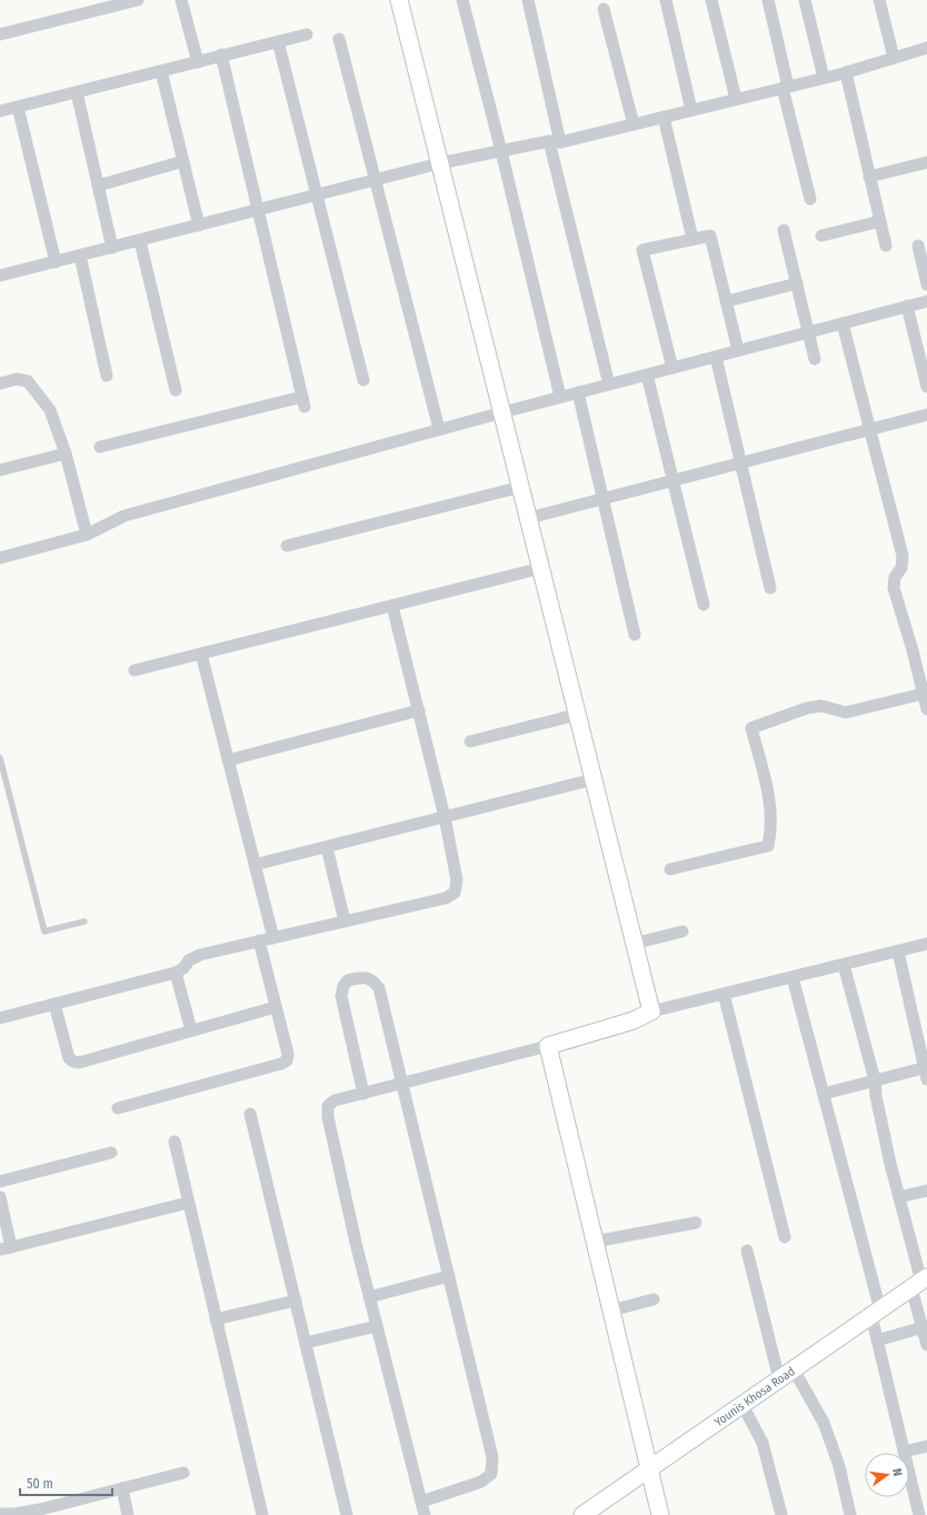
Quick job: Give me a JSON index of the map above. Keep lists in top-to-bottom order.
{
  "streets": {
    "street": ["Younis Khosa Road"]
  },
  "scale_bar": "50 m",
  "north": "right"
}
